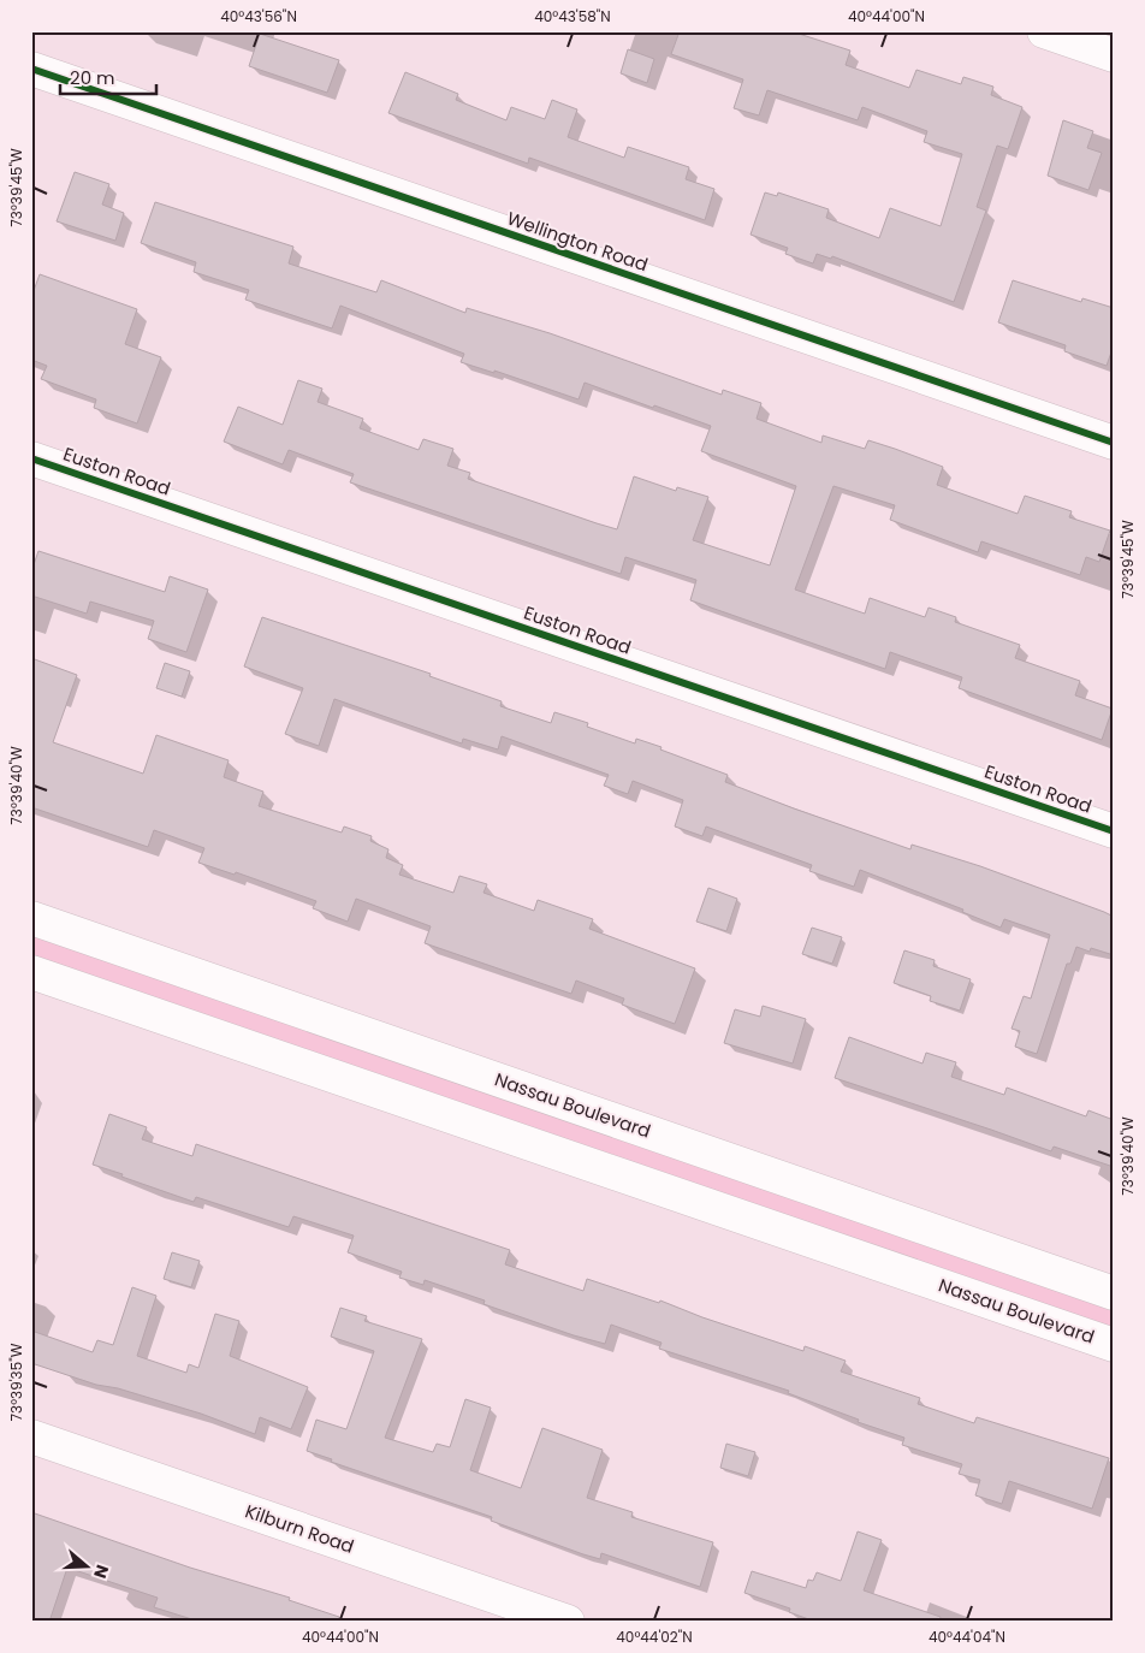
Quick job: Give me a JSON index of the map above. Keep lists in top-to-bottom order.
{
  "streets": {
    "street": [
      "Wellington Road",
      "Euston Road",
      "Nassau Boulevard",
      "Kilburn Road"
    ]
  },
  "scale_bar": "20 m",
  "north": "right",
  "coordinates": [
    "40°43'56\"N",
    "40°43'58\"N",
    "40°44'00\"N",
    "73°39'45\"W",
    "73°39'40\"W",
    "73°39'35\"W",
    "40°44'02\"N",
    "40°44'04\"N"
  ]
}
